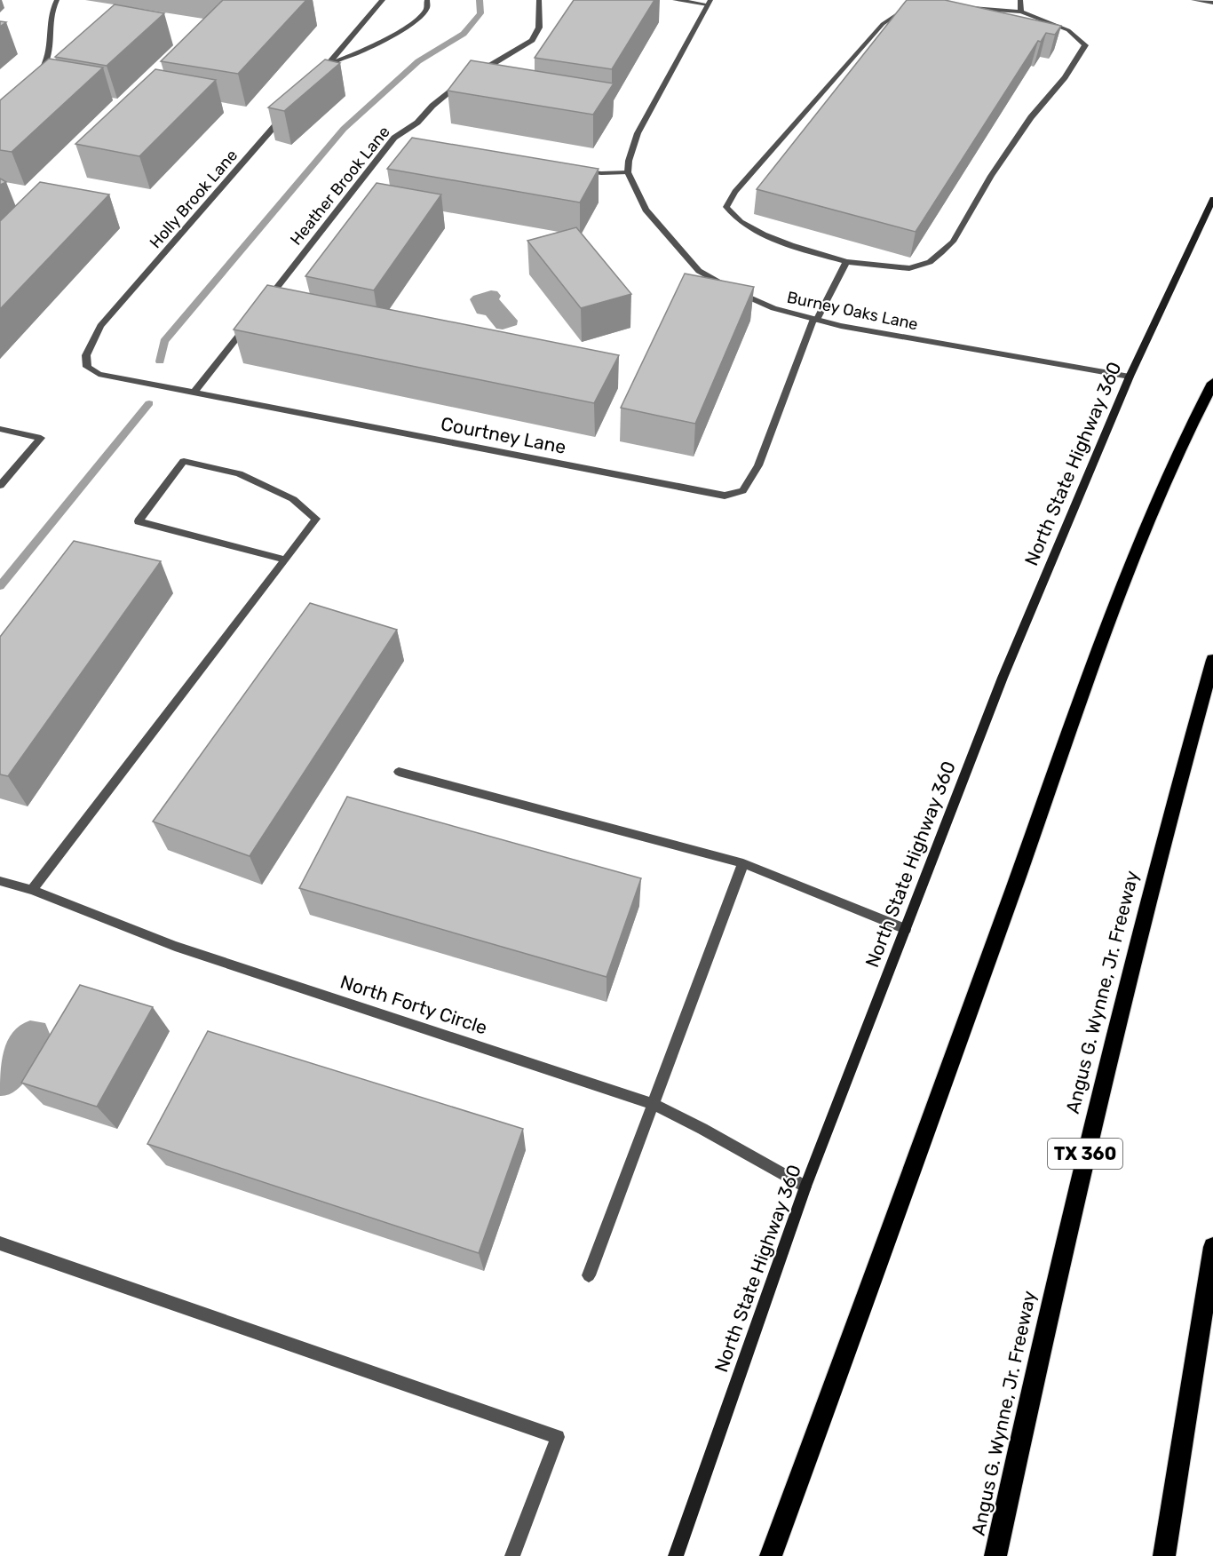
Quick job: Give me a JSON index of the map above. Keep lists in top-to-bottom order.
{
  "streets": {
    "highway": ["Angus G. Wynne, Jr. Freeway", "TX 360"],
    "main road": ["North State Highway 360"],
    "street": [
      "Heather Brook Lane",
      "Holly Brook Lane",
      "Burney Oaks Lane",
      "Courtney Lane",
      "North Forty Circle"
    ]
  },
  "crossings": [
    ["Holly Brook Lane", "Courtney Lane"],
    ["Burney Oaks Lane", "Courtney Lane"],
    ["Burney Oaks Lane", "North State Highway 360"],
    ["North State Highway 360", "North Forty Circle"]
  ]
}
